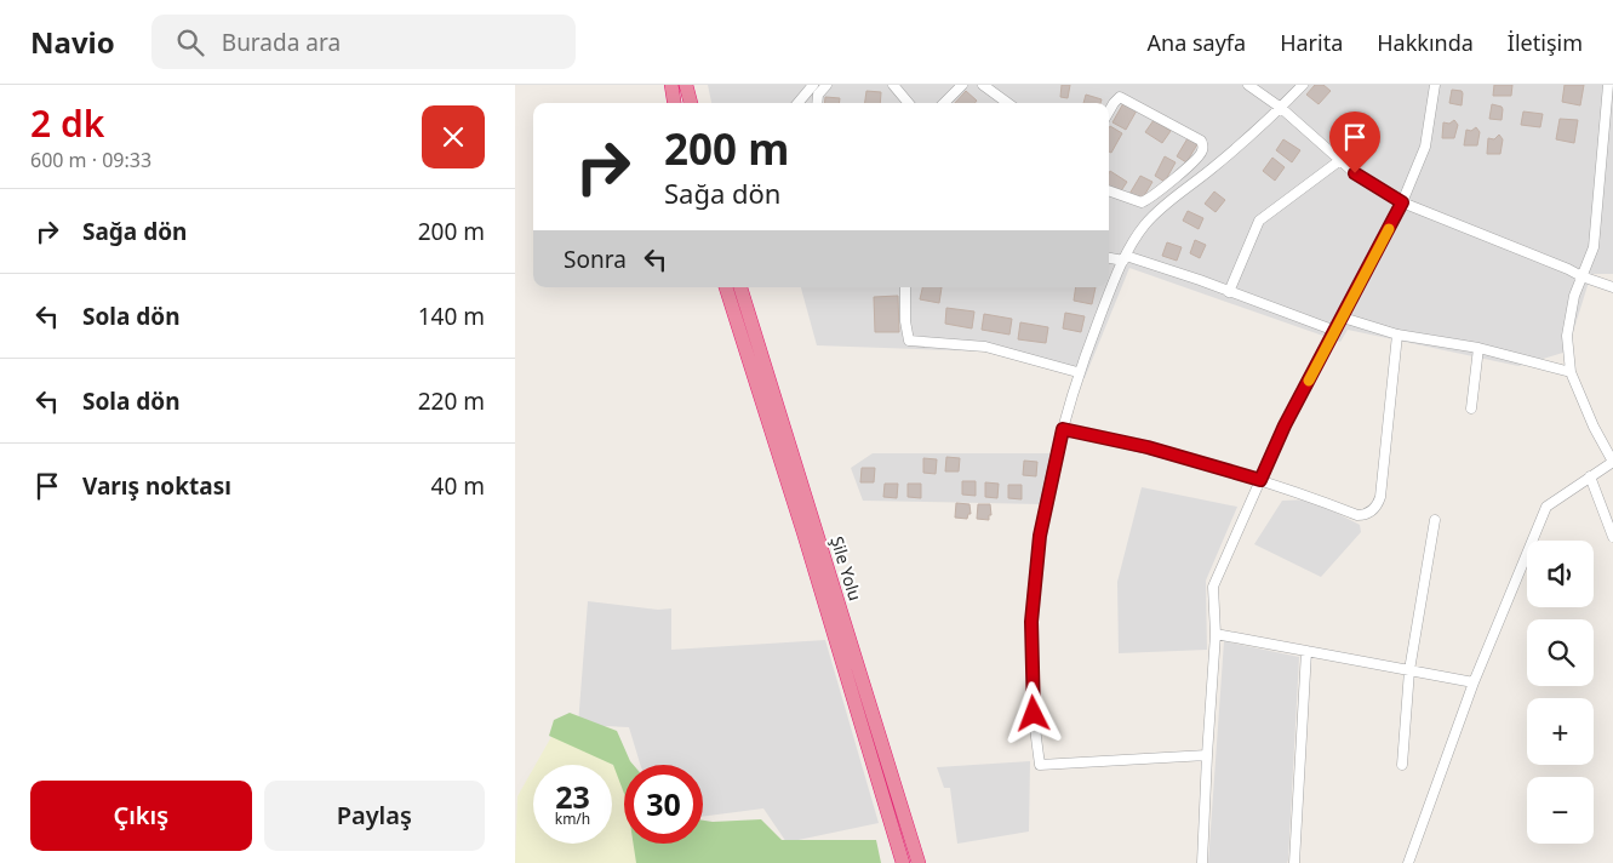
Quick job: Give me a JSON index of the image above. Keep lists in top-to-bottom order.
{
  "streets": {
    "highway": ["Şile Yolu"]
  },
  "page": {
    "header": "Navio",
    "search": "Burada ara",
    "nav": [
      "Ana sayfa",
      "Harita",
      "Hakkında",
      "İletişim"
    ],
    "heading": ["2 dk", "600 m · 09:33"],
    "turn": ["200 m", "Sağa dön"],
    "list": [
      {
        "name": "Sağa dön",
        "value": "200 m"
      },
      {
        "name": "Sola dön",
        "value": "140 m"
      },
      {
        "name": "Sola dön",
        "value": "220 m"
      },
      {
        "name": "Varış noktası",
        "value": "40 m"
      }
    ],
    "then": "Sonra",
    "map_buttons": ["+", "−"],
    "speed": "23 km/h",
    "limit": "30",
    "buttons": ["Çıkış", "Paylaş"]
  }
}
